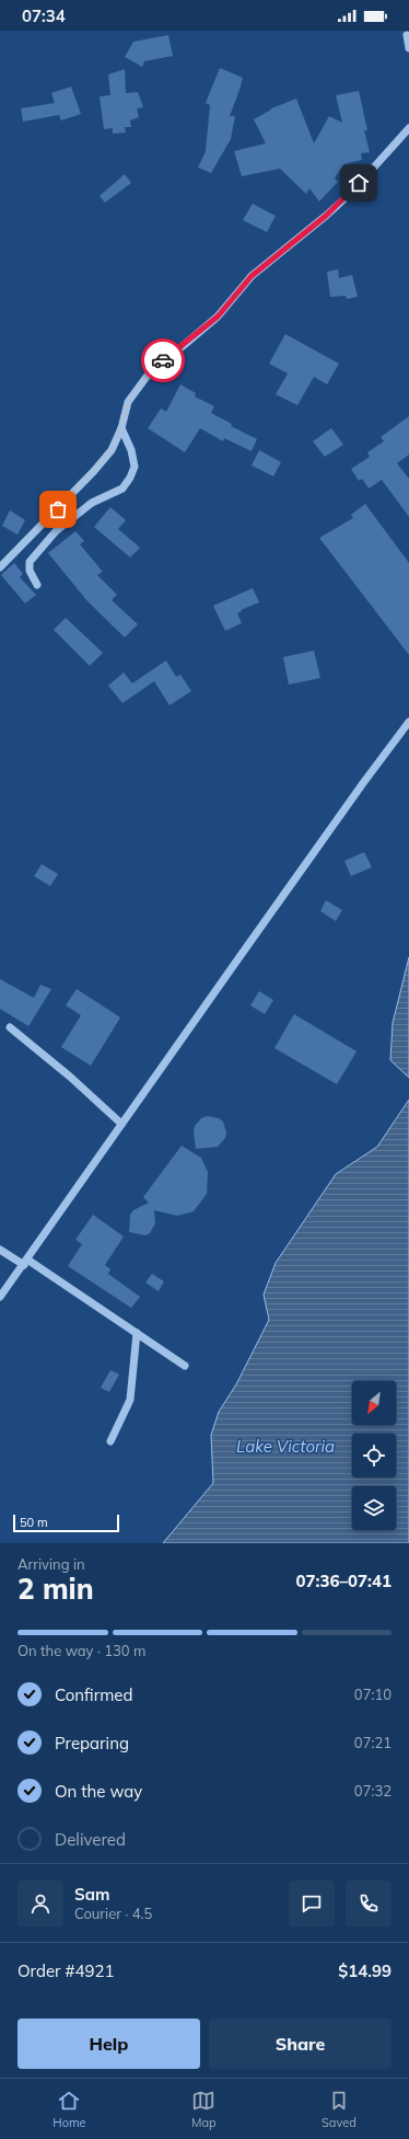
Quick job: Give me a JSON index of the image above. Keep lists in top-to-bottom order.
{
  "water": ["Lake Victoria"],
  "scale_bar": "50 m",
  "north": "bottom left",
  "page": {
    "status": "07:34",
    "scale": "50 m",
    "heading": ["2 min", "Arriving in", "07:36–07:41"],
    "panel": [
      "Sam",
      "Courier · 4.5",
      "Order #4921",
      "$14.99"
    ],
    "bar": "On the way · 130 m",
    "list": [
      ["Confirmed", "07:10"],
      ["Preparing", "07:21"],
      ["On the way", "07:32"],
      "Delivered"
    ],
    "buttons": ["Help", "Share"],
    "tabs": ["Home", "Map", "Saved"]
  }
}
